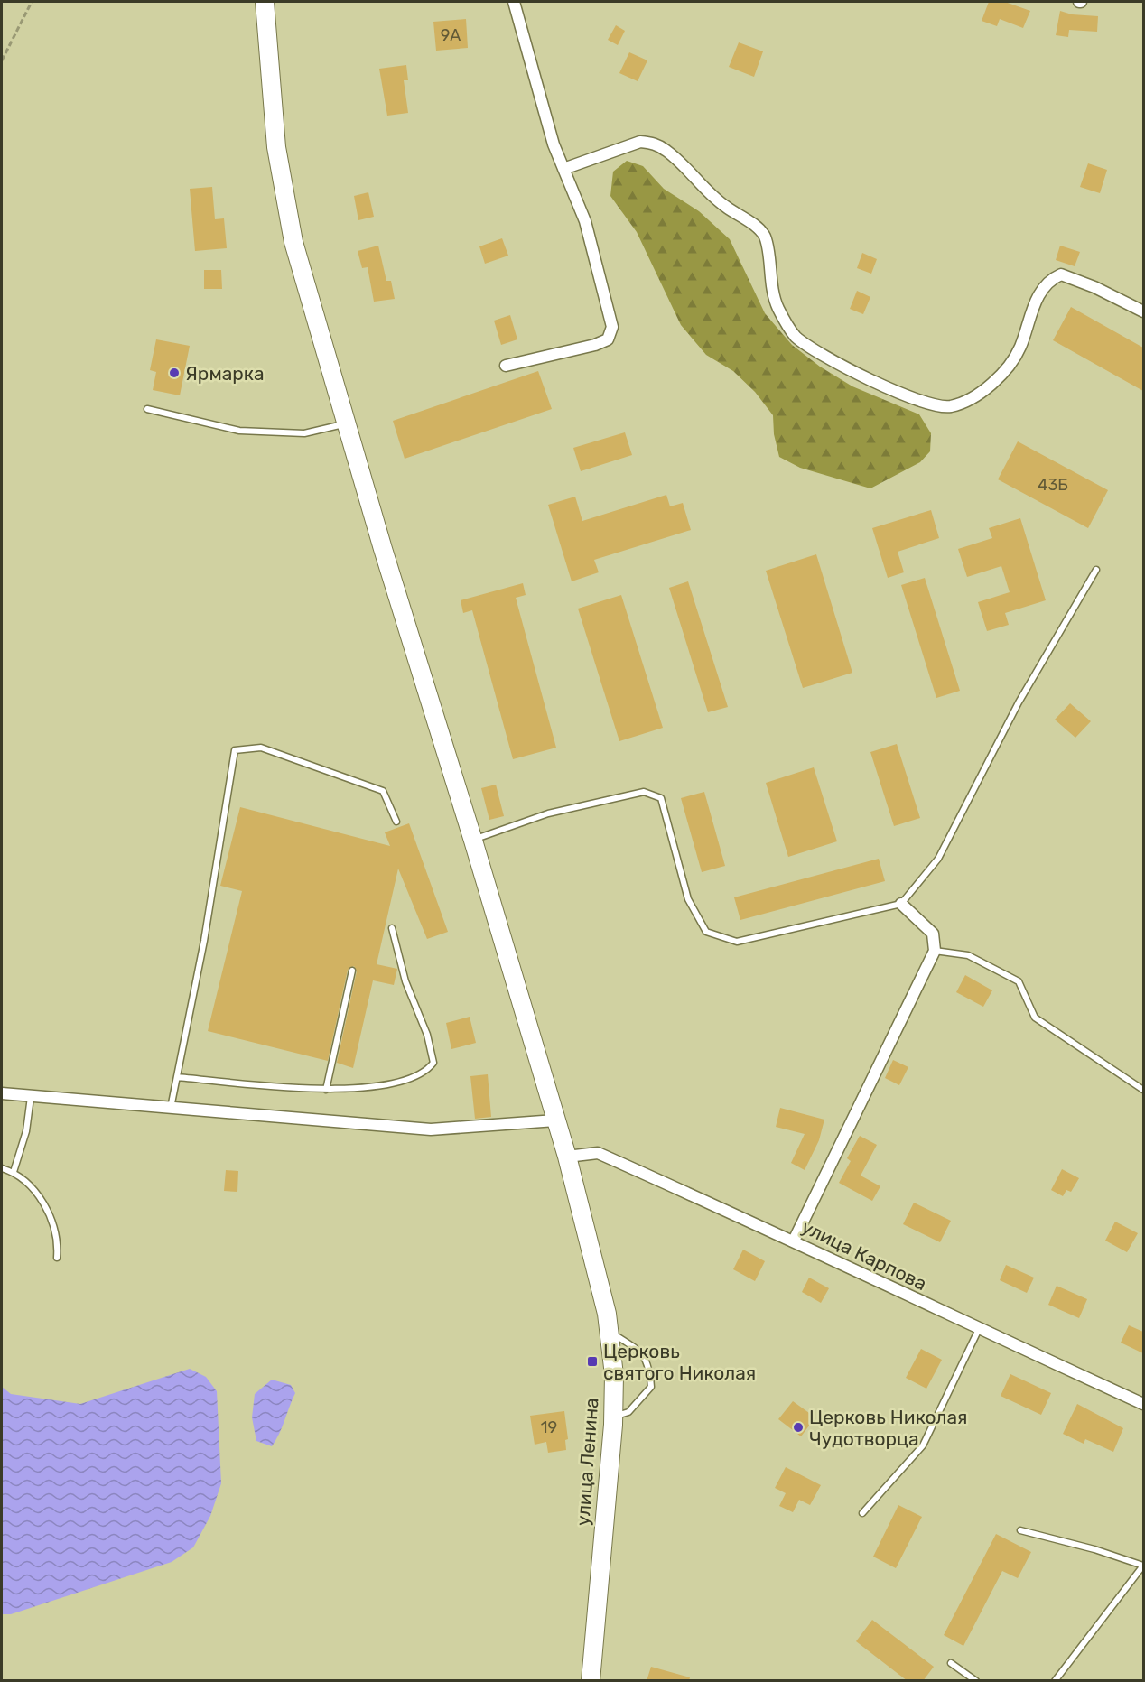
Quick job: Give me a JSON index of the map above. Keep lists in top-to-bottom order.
{
  "streets": {
    "main road": ["улица Ленина"],
    "street": ["улица Карпова"]
  },
  "crossings": [
    ["улица Карпова", "улица Ленина"]
  ],
  "places": {
    "other": ["Ярмарка", "Церковь Николая Чудотворца"],
    "transit": ["Церковь святого Николая"]
  },
  "house_numbers": ["9А", "43Б", "19"]
}
